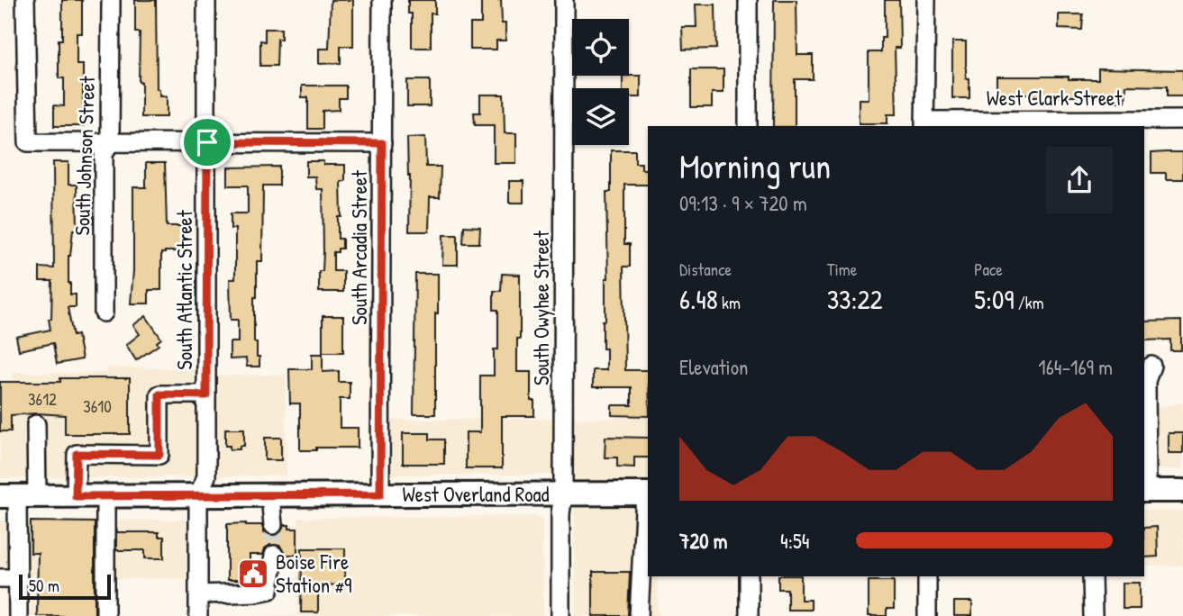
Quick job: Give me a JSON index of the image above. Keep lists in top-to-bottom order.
{
  "streets": {
    "main road": ["West Overland Road"],
    "street": [
      "West Clark Street",
      "South Johnson Street",
      "South Arcadia Street",
      "South Atlantic Street",
      "South Owyhee Street"
    ]
  },
  "crossings": [
    ["South Arcadia Street", "West Overland Road"],
    ["South Atlantic Street", "West Overland Road"],
    ["South Owyhee Street", "West Overland Road"]
  ],
  "places": {
    "public building": ["Boise Fire Station #9"]
  },
  "house_numbers": ["3612", "3610"],
  "scale_bar": "50 m",
  "page": {
    "heading": ["Morning run", "09:13 · 9 × 720 m"],
    "stats": [
      ["Distance", "6.48 km"],
      ["Time", "33:22"],
      ["Pace", "5:09 /km"]
    ],
    "chart": ["Elevation", "164–169 m"],
    "list": [
      {
        "name": "720 m",
        "note": "4:54"
      }
    ],
    "scale": "50 m"
  }
}
